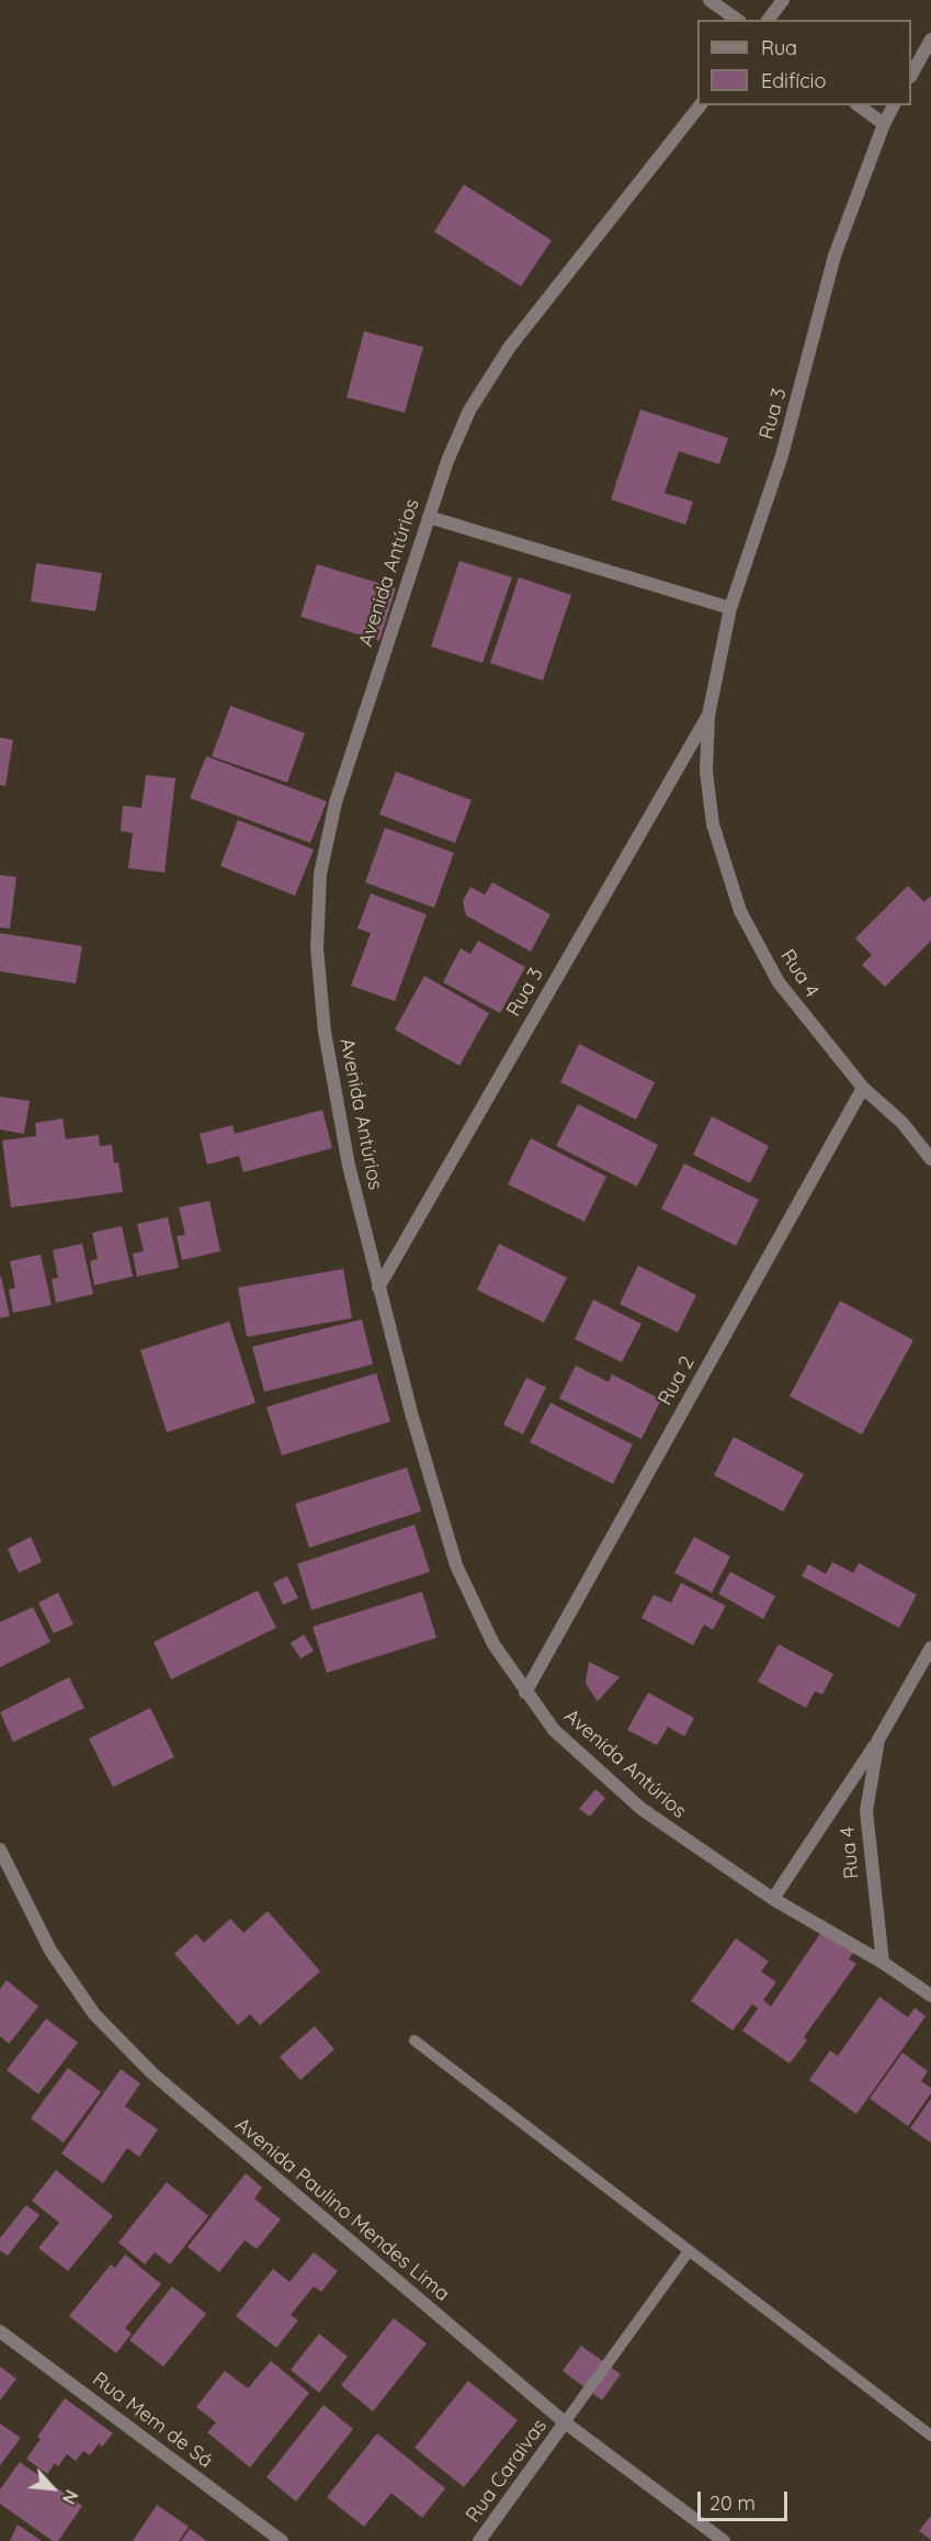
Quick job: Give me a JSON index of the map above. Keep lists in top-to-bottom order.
{
  "streets": {
    "street": [
      "Rua 3",
      "Avenida Antúrios",
      "Rua 4",
      "Rua 2",
      "Avenida Paulino Mendes Lima",
      "Rua Mem de Sá",
      "Rua Caraivas"
    ]
  },
  "crossings": [
    ["Rua 3", "Avenida Antúrios"],
    ["Rua 3", "Rua 4"],
    ["Avenida Antúrios", "Rua 4"],
    ["Avenida Antúrios", "Rua 2"],
    ["Rua 4", "Rua 2"],
    ["Avenida Paulino Mendes Lima", "Rua Caraivas"]
  ],
  "legend": ["Rua", "Edifício"],
  "scale_bar": "20 m",
  "north": "bottom right"
}
